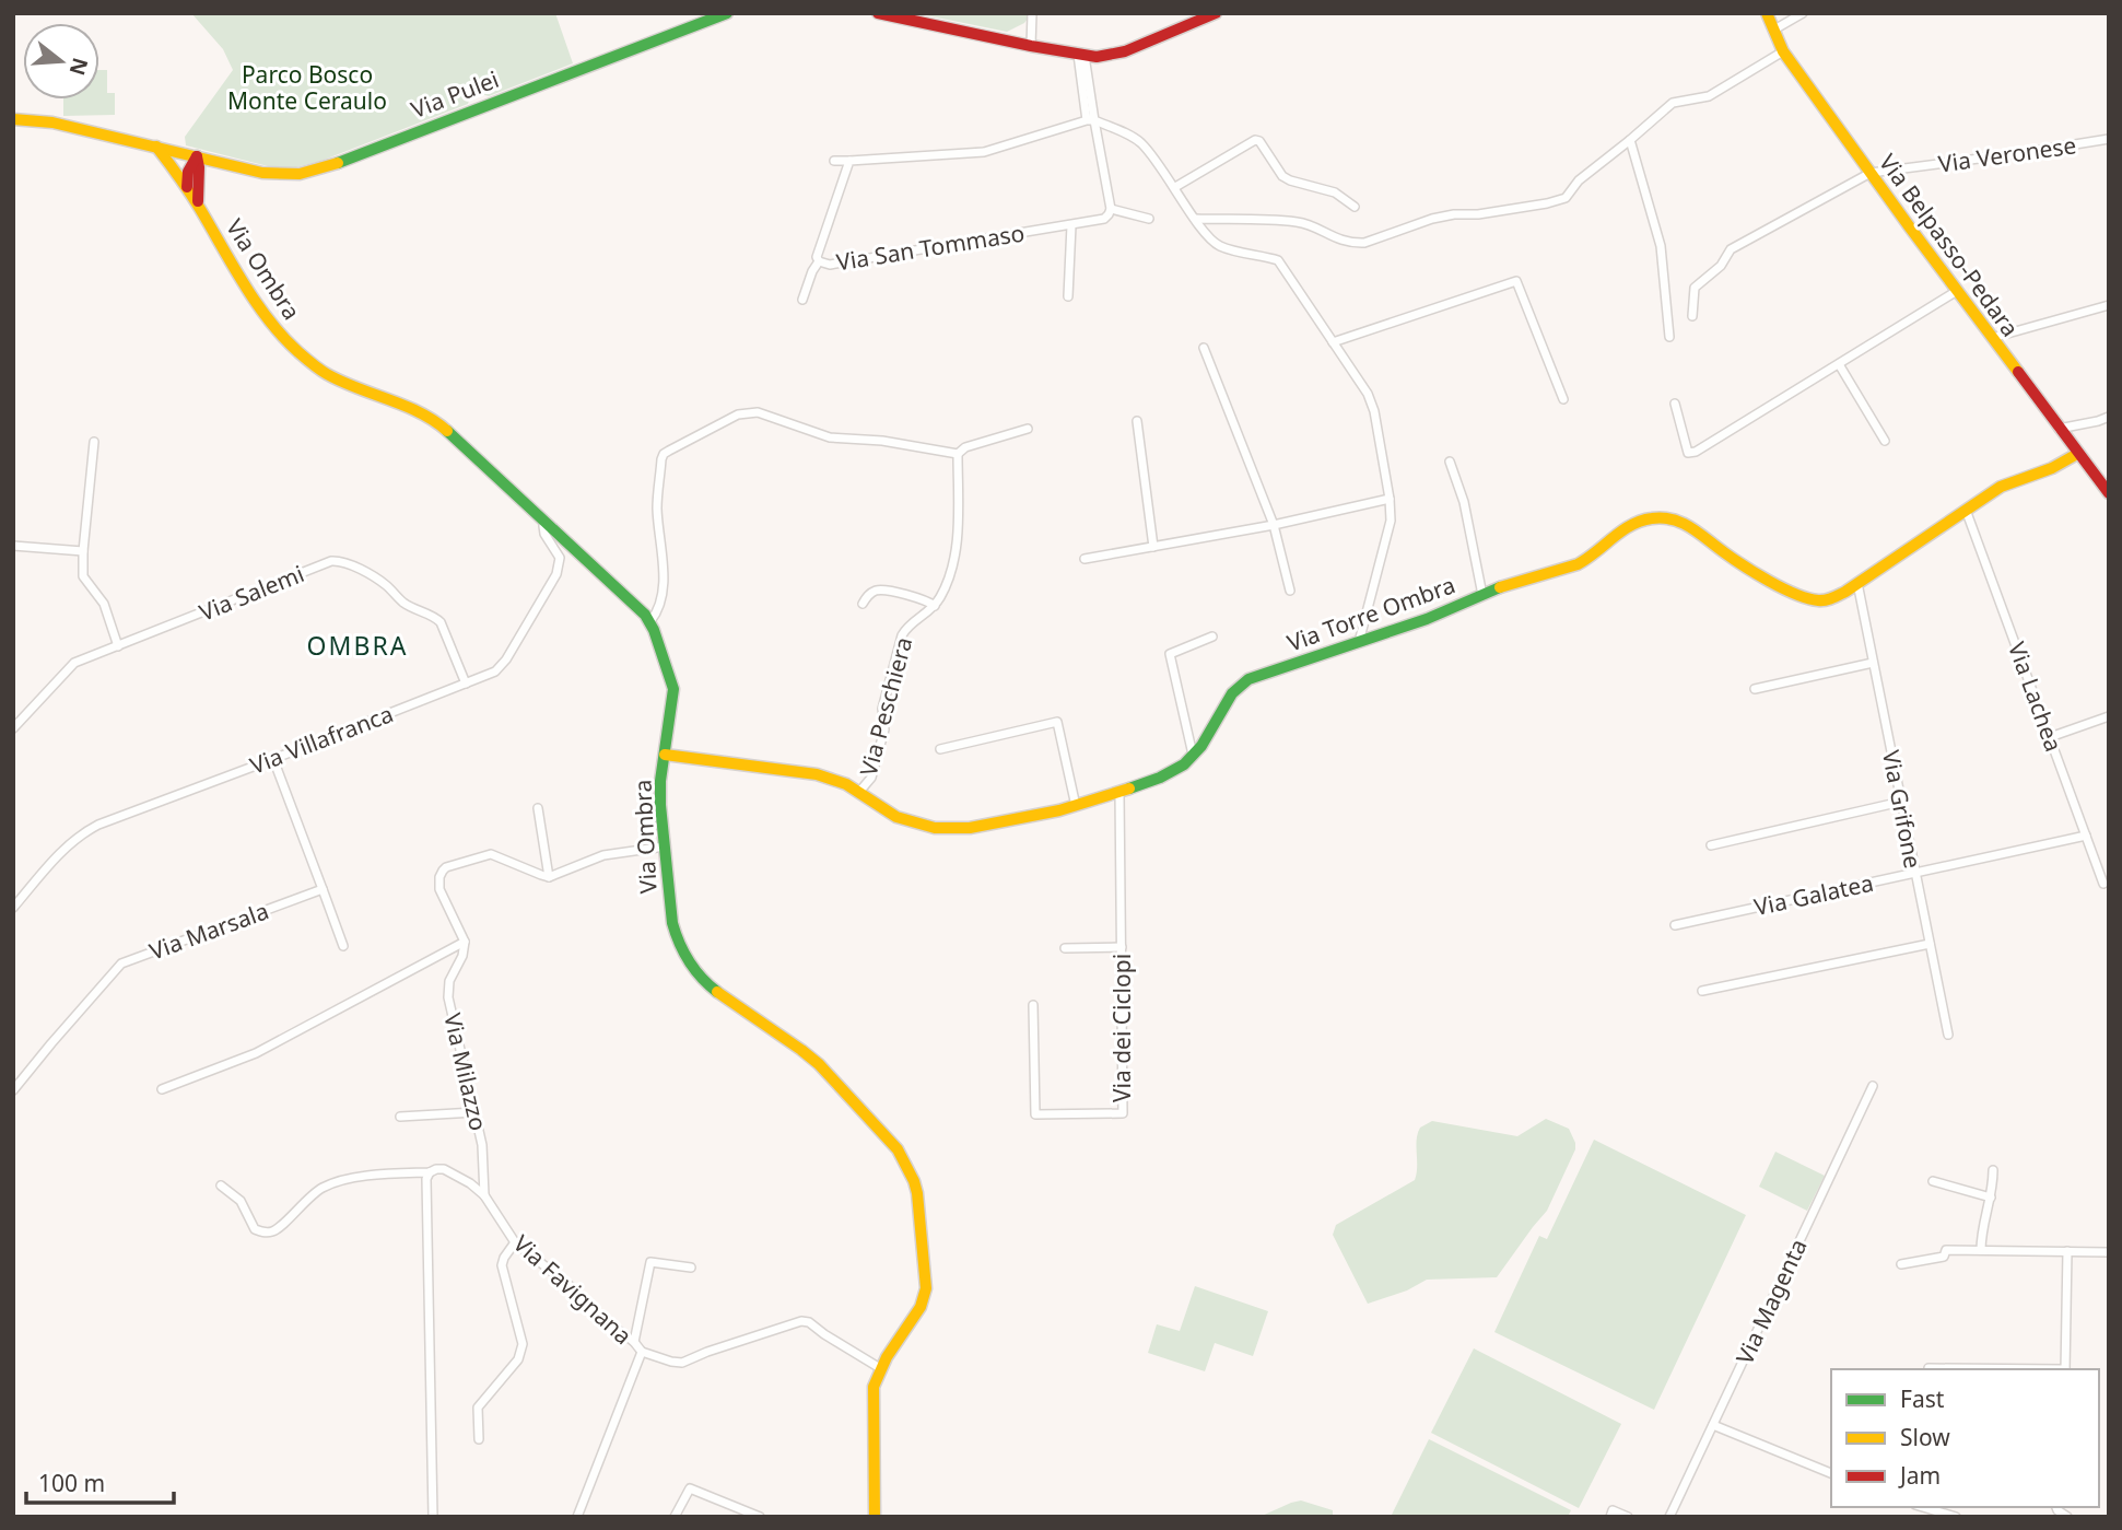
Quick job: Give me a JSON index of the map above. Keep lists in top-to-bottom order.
{
  "streets": {
    "main road": [
      "Via Pulei",
      "Via Belpasso-Pedara",
      "Via Ombra",
      "Via Torre Ombra"
    ],
    "street": [
      "Via Veronese",
      "Via San Tommaso",
      "Via Salemi",
      "Via Lachea",
      "Via Peschiera",
      "Via Villafranca",
      "Via Grifone",
      "Via Galatea",
      "Via Marsala",
      "Via dei Ciclopi",
      "Via Milazzo",
      "Via Favignana",
      "Via Magenta"
    ]
  },
  "crossings": [
    ["Via Pulei", "Via Ombra"],
    ["Via Veronese", "Via Belpasso-Pedara"],
    ["Via Belpasso-Pedara", "Via Torre Ombra"],
    ["Via Ombra", "Via Torre Ombra"],
    ["Via Ombra", "Via Villafranca"],
    ["Via Ombra", "Via Favignana"],
    ["Via Salemi", "Via Villafranca"],
    ["Via Torre Ombra", "Via Lachea"],
    ["Via Torre Ombra", "Via Peschiera"],
    ["Via Torre Ombra", "Via Grifone"],
    ["Via Torre Ombra", "Via dei Ciclopi"],
    ["Via Lachea", "Via Galatea"],
    ["Via Grifone", "Via Galatea"],
    ["Via Milazzo", "Via Favignana"]
  ],
  "districts": ["OMBRA"],
  "parks": ["Parco Bosco Monte Ceraulo"],
  "legend": ["Fast", "Slow", "Jam"],
  "scale_bar": "100 m",
  "north": "right"
}
